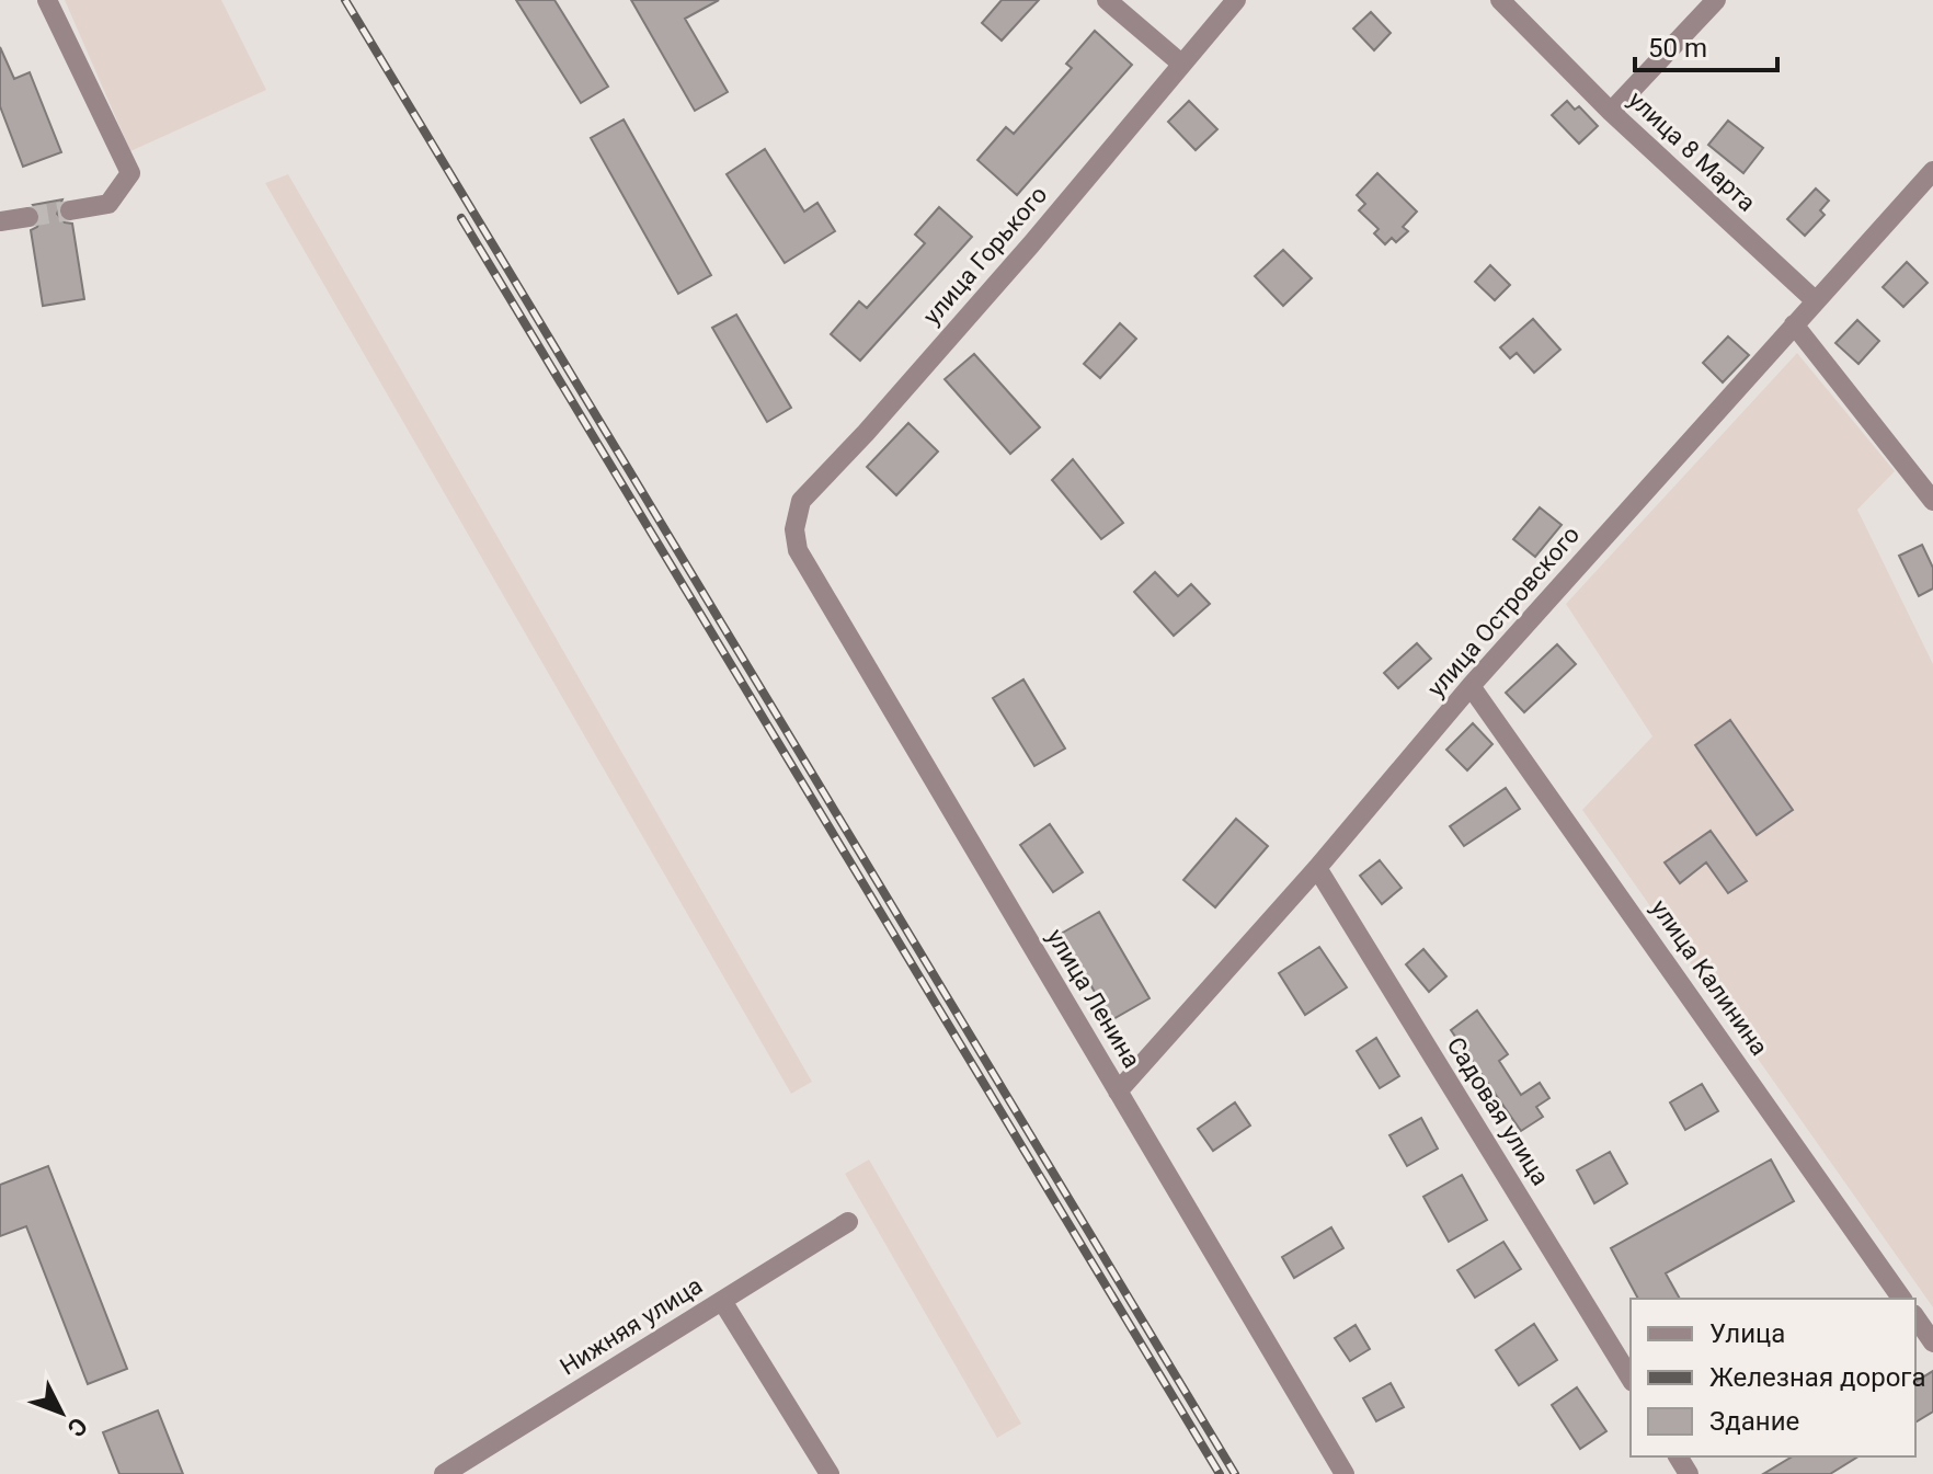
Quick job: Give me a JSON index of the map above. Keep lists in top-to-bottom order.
{
  "streets": {
    "street": [
      "улица 8 Марта",
      "улица Горького",
      "улица Островского",
      "улица Калинина",
      "улица Ленина",
      "Садовая улица",
      "Нижняя улица"
    ]
  },
  "crossings": [
    ["улица 8 Марта", "улица Островского"],
    ["улица Горького", "улица Ленина"],
    ["улица Островского", "улица Калинина"],
    ["улица Островского", "улица Ленина"],
    ["улица Островского", "Садовая улица"]
  ],
  "legend": ["Улица", "Железная дорога", "Здание"],
  "scale_bar": "50 m",
  "north": "bottom right"
}
